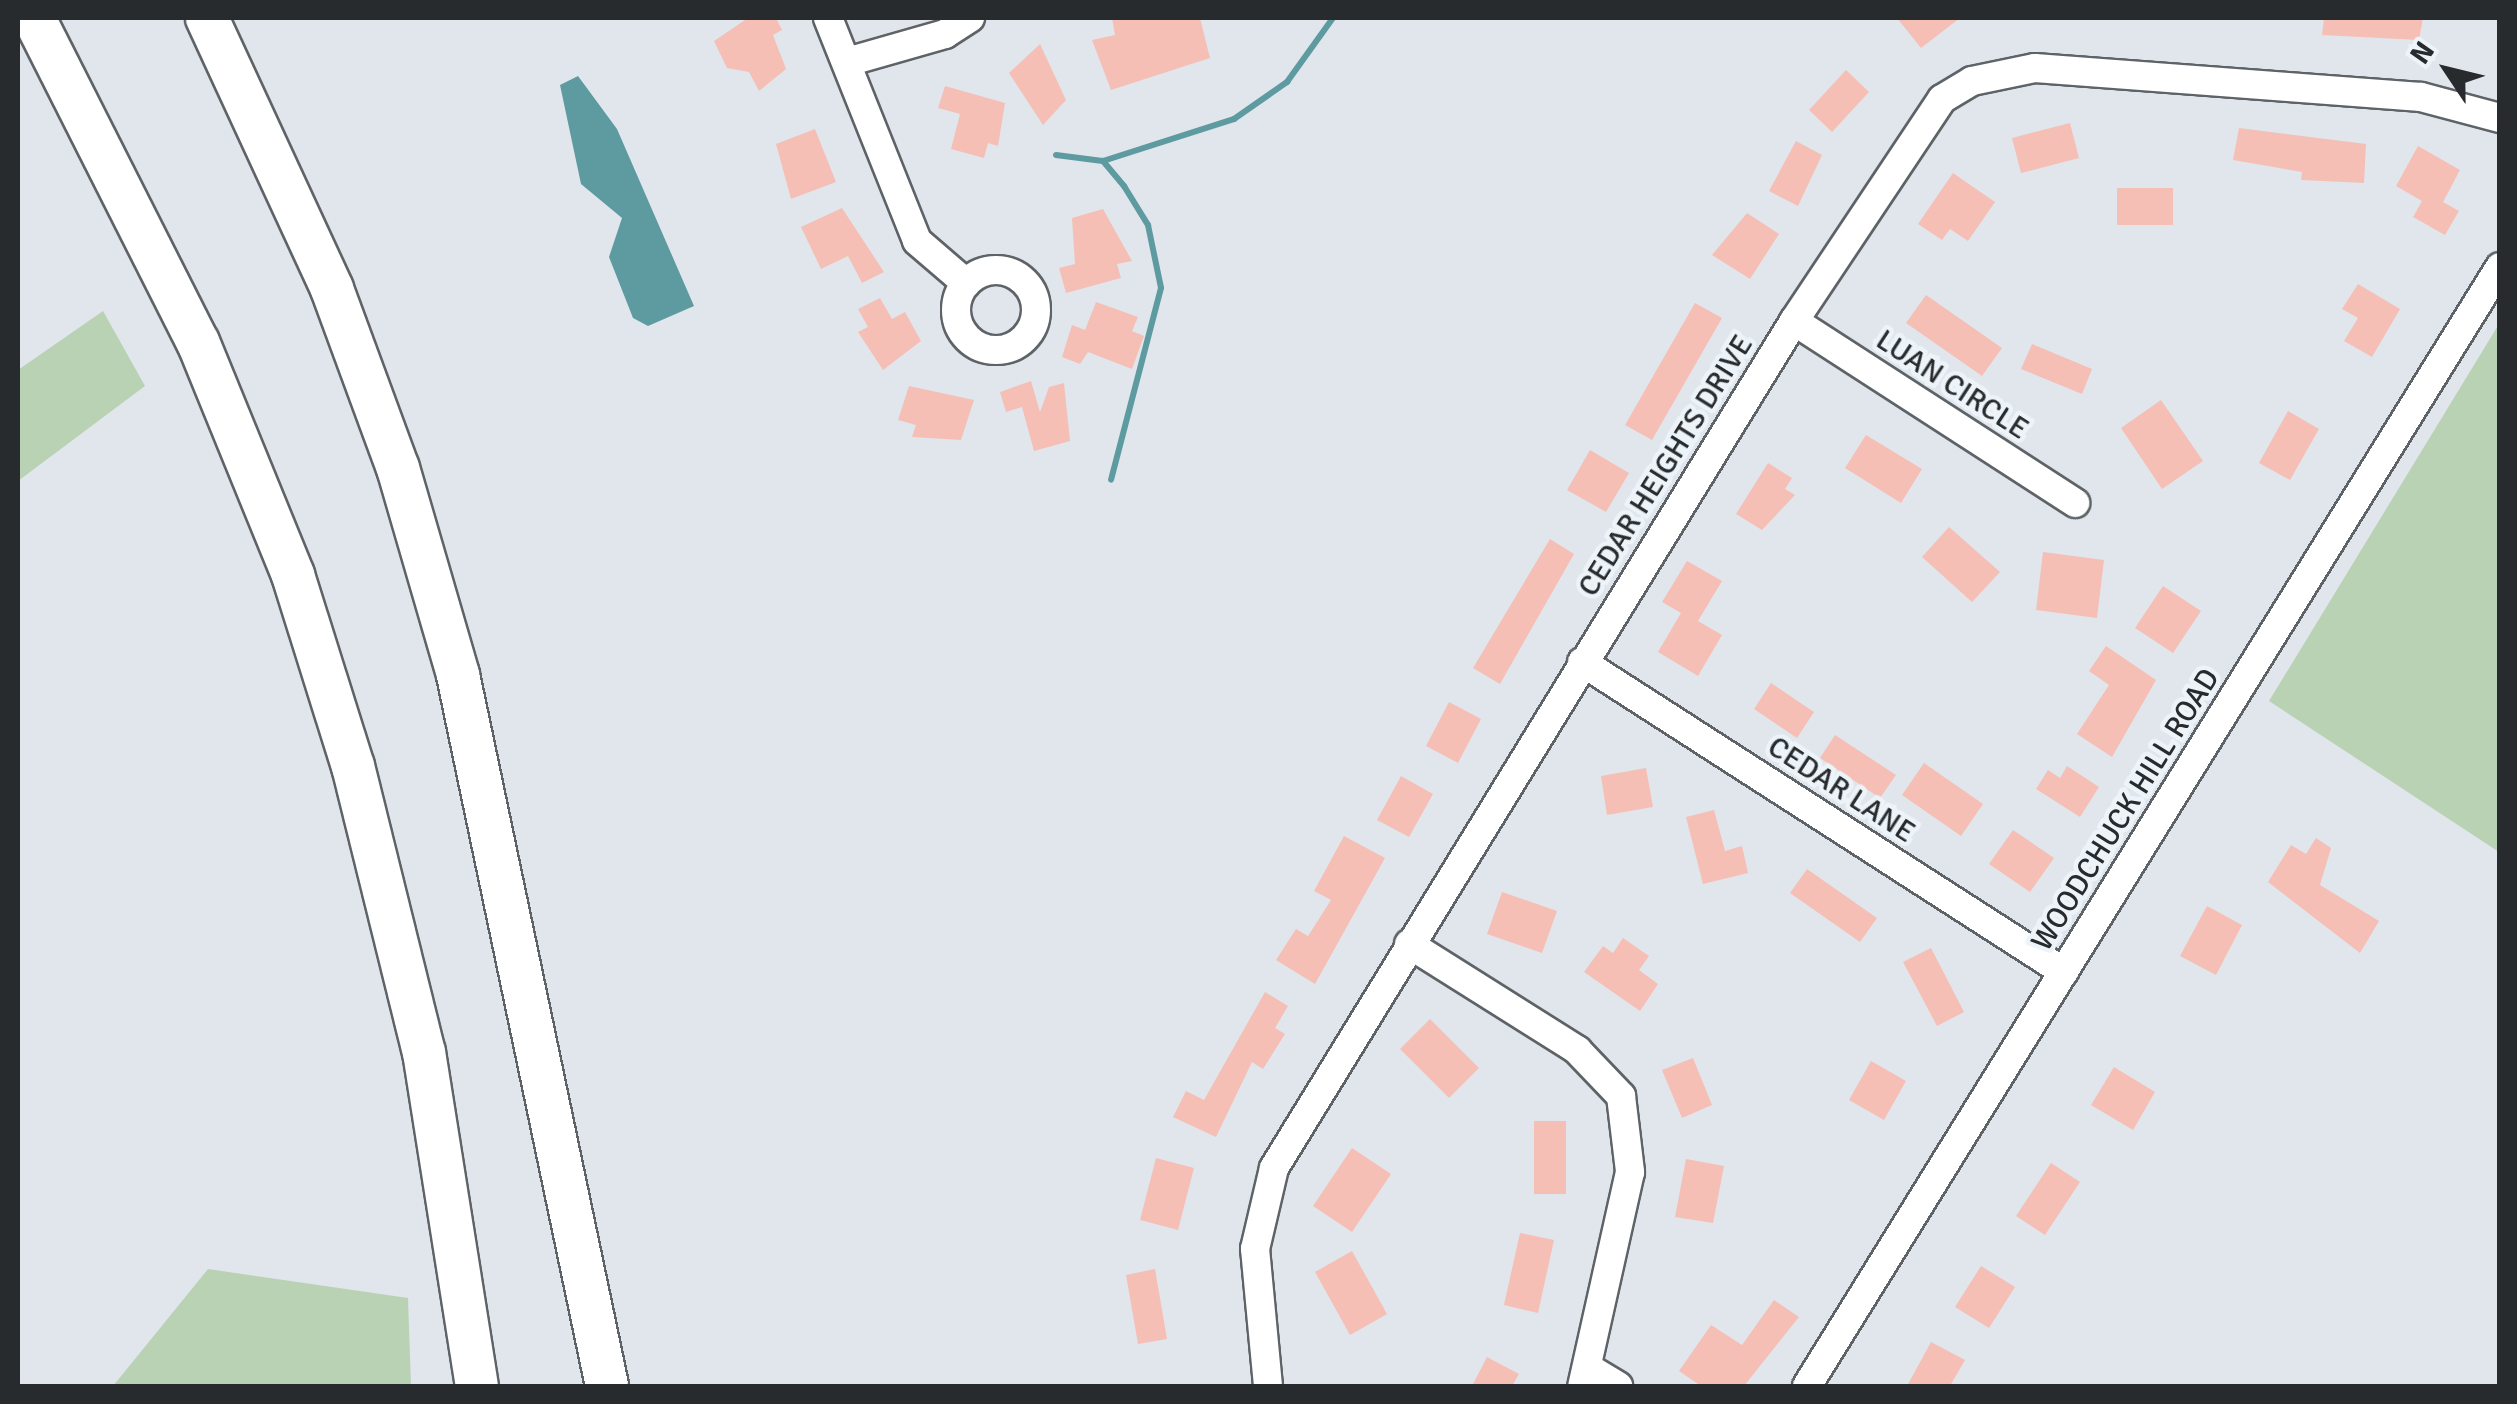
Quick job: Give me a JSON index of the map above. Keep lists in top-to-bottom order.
{
  "streets": {
    "street": [
      "LUAN CIRCLE",
      "CEDAR HEIGHTS DRIVE",
      "CEDAR LANE",
      "WOODCHUCK HILL ROAD"
    ]
  },
  "crossings": [
    ["LUAN CIRCLE", "CEDAR HEIGHTS DRIVE"],
    ["CEDAR HEIGHTS DRIVE", "CEDAR LANE"],
    ["CEDAR LANE", "WOODCHUCK HILL ROAD"]
  ],
  "north": "top left"
}
